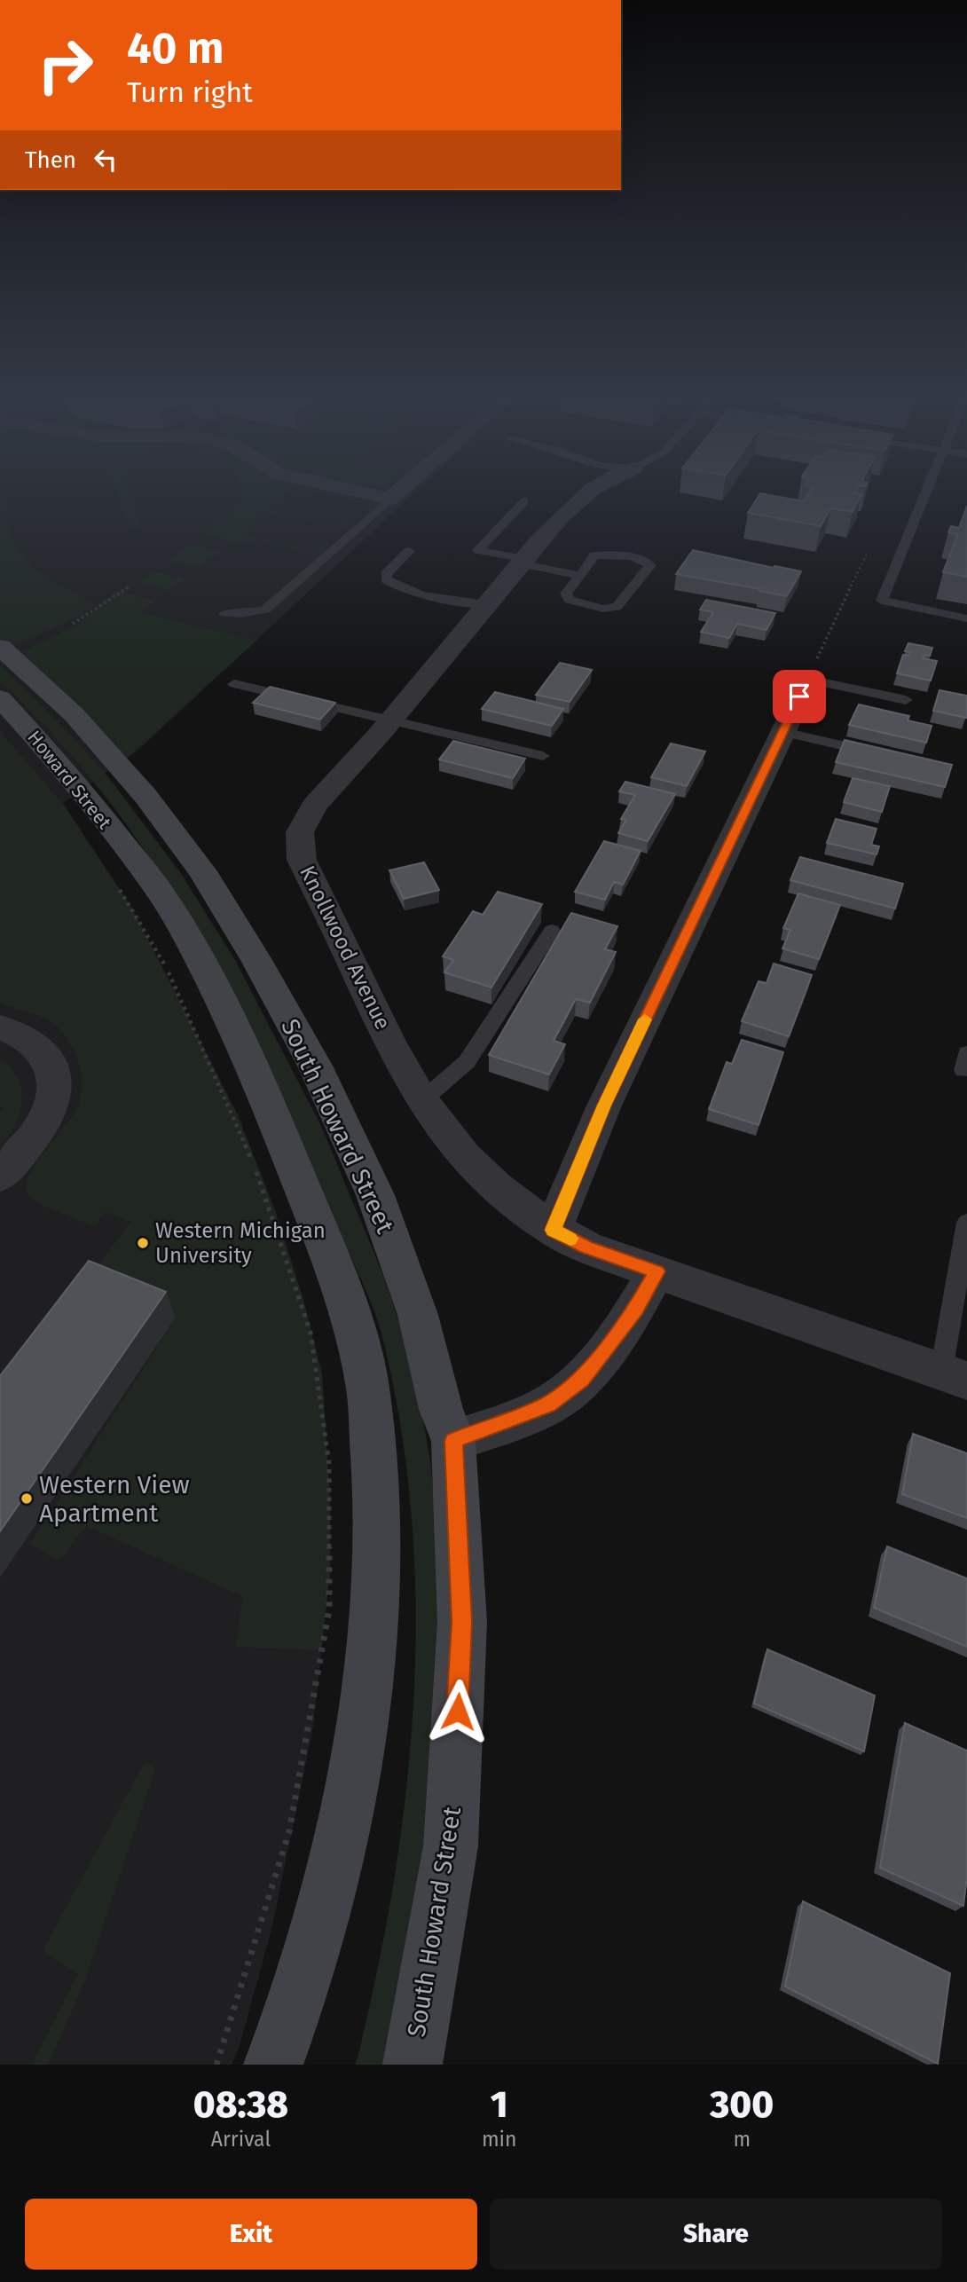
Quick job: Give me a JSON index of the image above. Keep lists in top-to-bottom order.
{
  "streets": {
    "street": ["Howard Street", "Knollwood Avenue", "South Howard Street"]
  },
  "places": ["Western Michigan University", "Western View Apartment"],
  "page": {
    "turn": ["40 m", "Turn right"],
    "then": "Then",
    "eta": [
      "08:38",
      "Arrival",
      "1",
      "min",
      "300",
      "m"
    ],
    "buttons": ["Exit", "Share"]
  }
}
